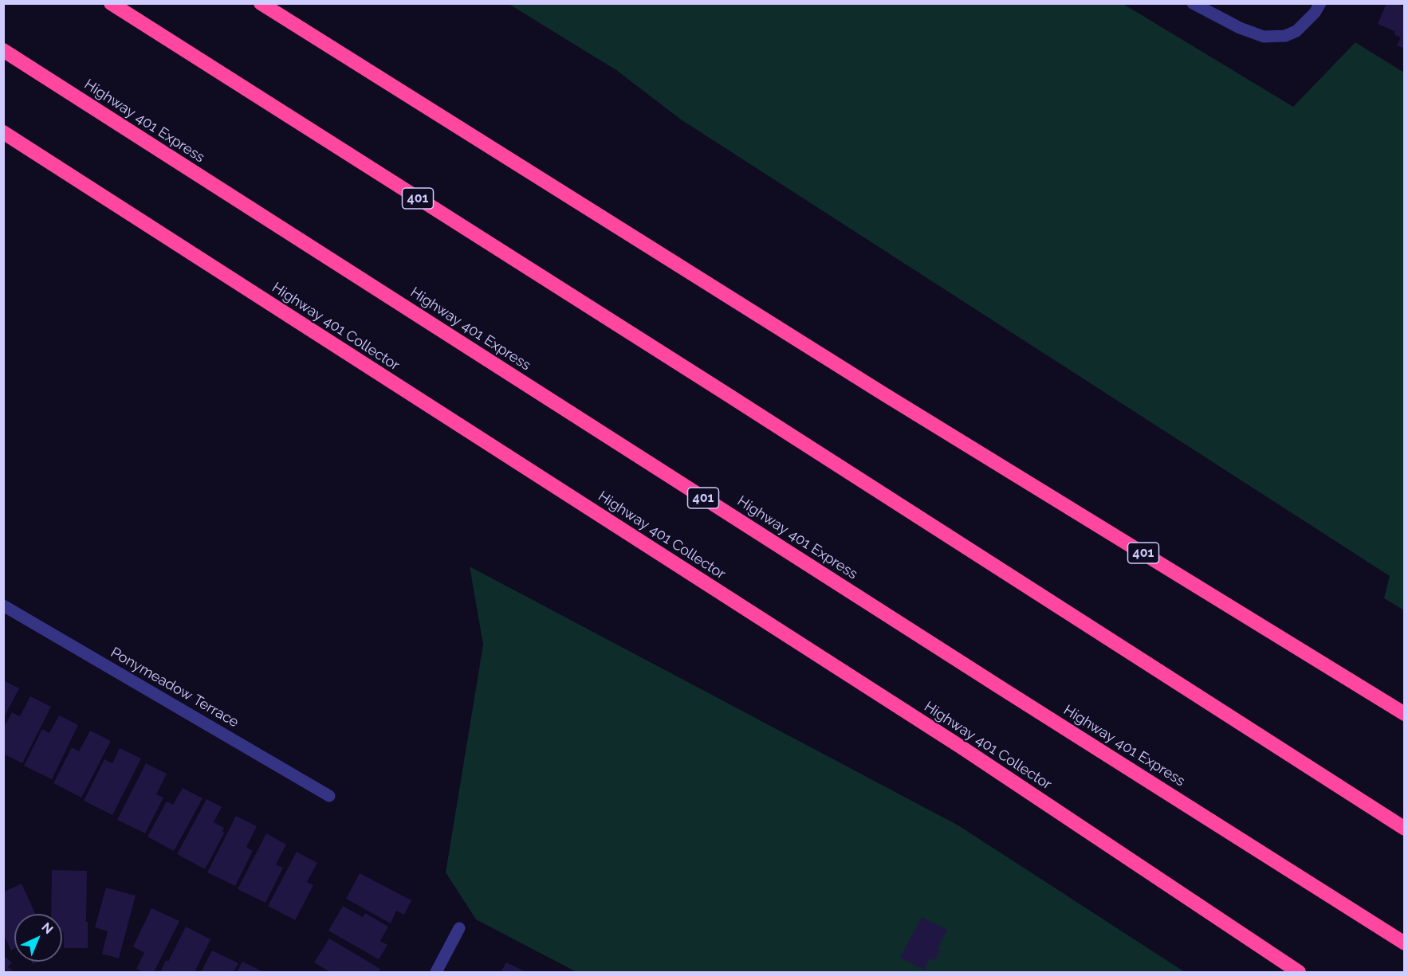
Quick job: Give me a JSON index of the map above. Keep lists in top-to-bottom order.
{
  "streets": {
    "highway": ["Highway 401 Express", "401", "Highway 401 Collector"],
    "street": ["Ponymeadow Terrace"]
  },
  "north": "top right"
}
